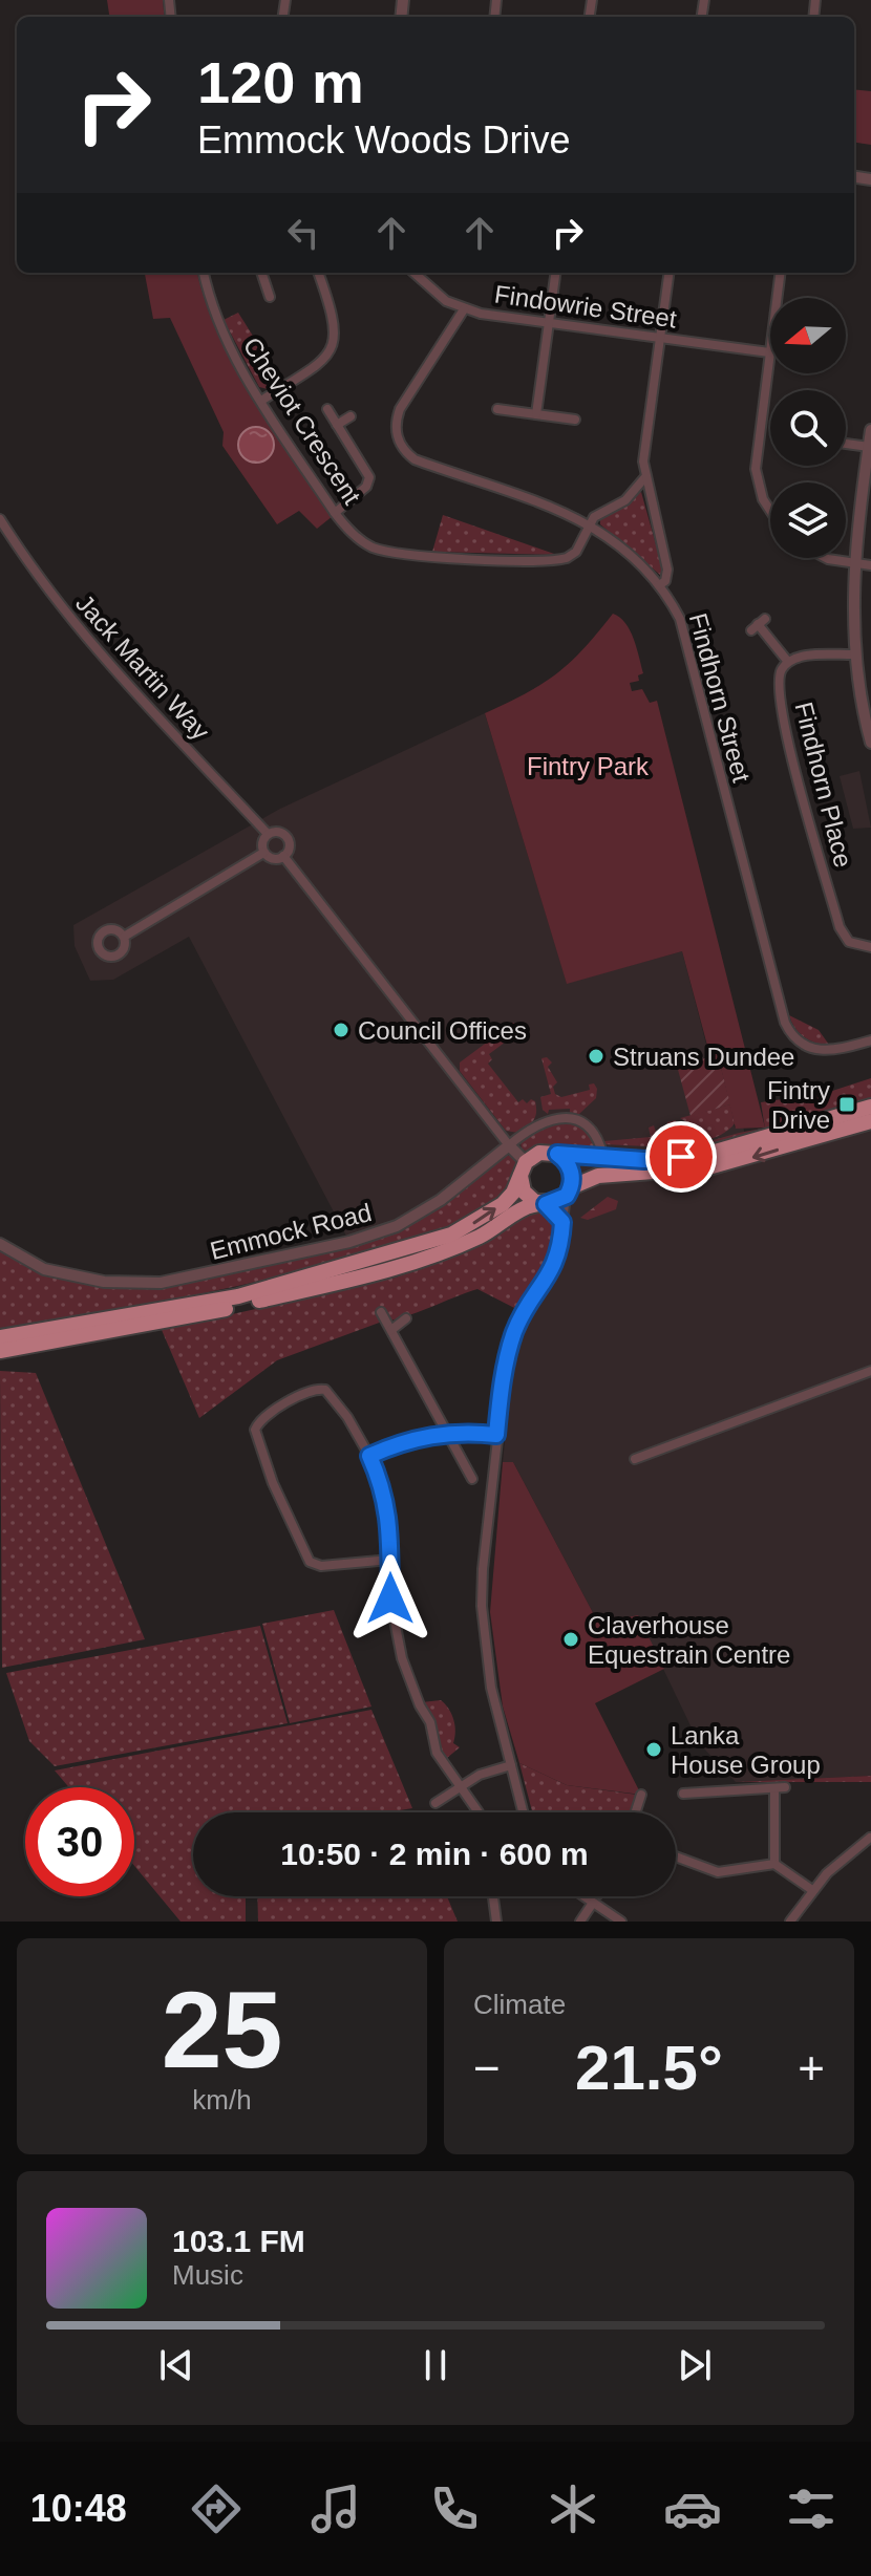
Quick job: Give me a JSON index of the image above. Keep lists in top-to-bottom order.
{
  "streets": {
    "street": [
      "Findowrie Street",
      "Cheviot Crescent",
      "Jack Martin Way",
      "Findhorn Street",
      "Findhorn Place",
      "Emmock Road"
    ]
  },
  "crossings": [
    ["Findowrie Street", "Findhorn Street"],
    ["Cheviot Crescent", "Findhorn Street"],
    ["Jack Martin Way", "Emmock Road"]
  ],
  "parks": ["Fintry Park"],
  "places": {
    "other": [
      "Council Offices",
      "Struans Dundee",
      "Claverhouse Equestrain Centre",
      "Lanka House Group"
    ],
    "transit": ["Fintry Drive"]
  },
  "north": "left",
  "page": {
    "turn": ["120 m", "Emmock Woods Drive"],
    "limit": "30",
    "trip": "10:50 · 2 min · 600 m",
    "tile": [
      ["25", "km/h"],
      "Climate"
    ],
    "heat": ["−", "21.5°", "+"],
    "song": ["103.1 FM", "Music"],
    "tabs": "10:48"
  }
}
